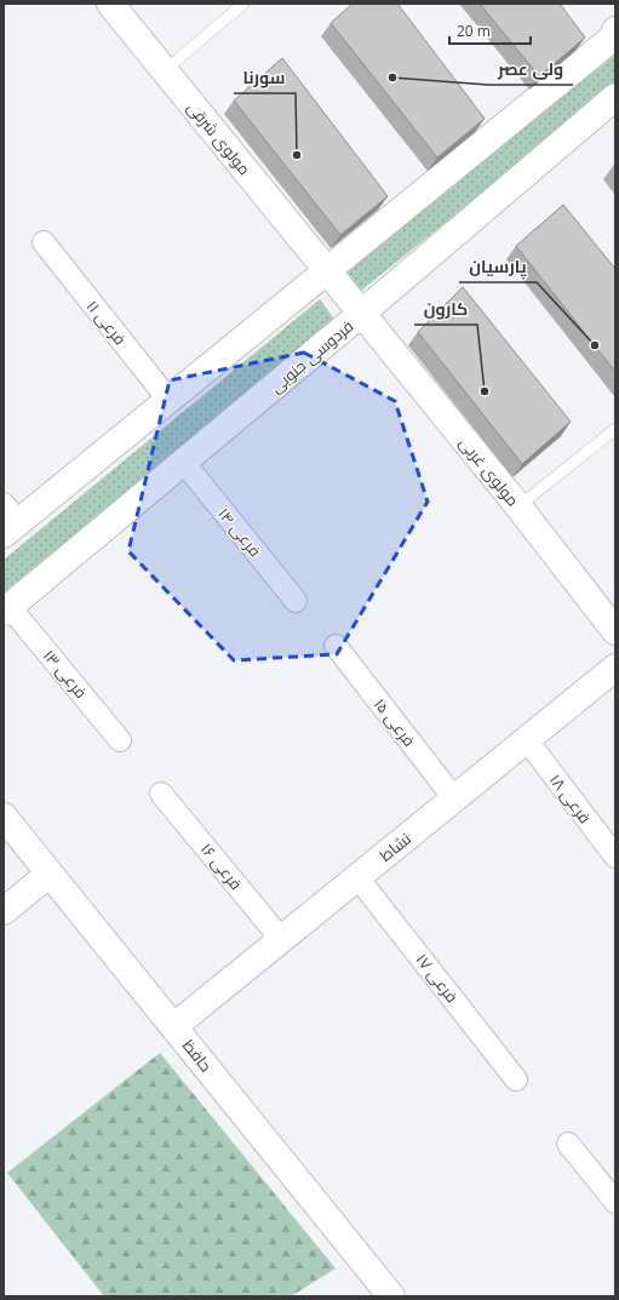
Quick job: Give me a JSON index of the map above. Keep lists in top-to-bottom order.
{
  "streets": {
    "street": [
      "مولوی شرقی",
      "فرعی ۱۱",
      "فردوسی جنوبی",
      "مولوی غربی",
      "فرعی ۱۴",
      "فرعی ۱۳",
      "فرعی ۱۵",
      "فرعی ۱۸",
      "نشاط",
      "فرعی ۱۶",
      "فرعی ۱۷",
      "حافظ"
    ]
  },
  "crossings": [
    ["مولوی شرقی", "فردوسی جنوبی"],
    ["مولوی شرقی", "مولوی غربی"],
    ["فردوسی جنوبی", "مولوی غربی"],
    ["فردوسی جنوبی", "فرعی ۱۴"],
    ["فردوسی جنوبی", "فرعی ۱۳"],
    ["فرعی ۱۵", "نشاط"],
    ["فرعی ۱۸", "نشاط"],
    ["نشاط", "فرعی ۱۶"],
    ["نشاط", "فرعی ۱۷"],
    ["نشاط", "حافظ"]
  ],
  "places": [
    "ولی عصر",
    "سورنا",
    "پارسیان",
    "کارون"
  ],
  "scale_bar": "20 m"
}
